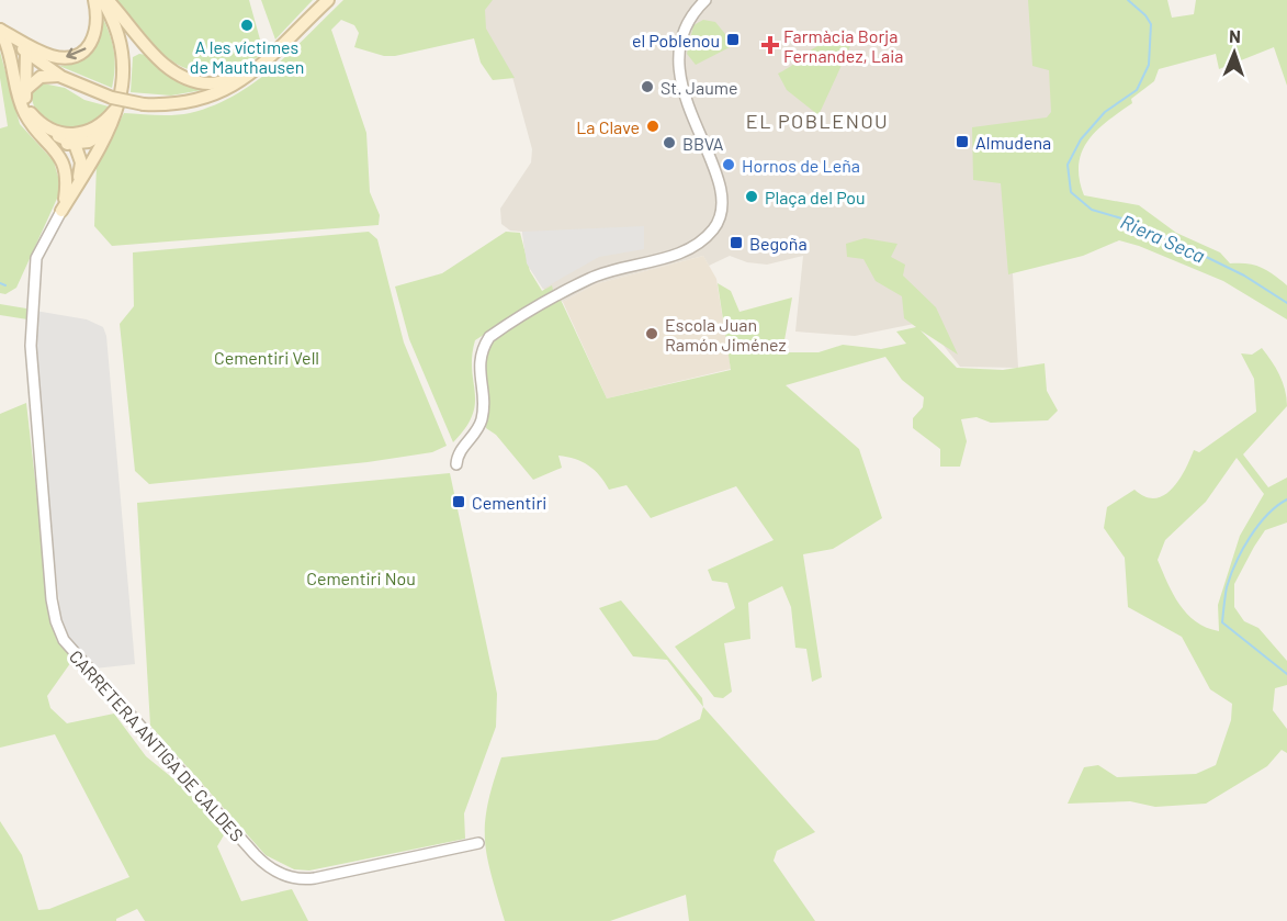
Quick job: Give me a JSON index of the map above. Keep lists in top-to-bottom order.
{
  "streets": {
    "street": ["CARRETERA ANTIGA DE CALDES"]
  },
  "districts": ["EL POBLENOU"],
  "water": ["Riera Seca"],
  "parks": ["Cementiri Vell", "Cementiri Nou"],
  "places": {
    "other": [
      "A les víctimes de Mauthausen",
      "St. Jaume",
      "La Clave",
      "BBVA",
      "Hornos de Leña",
      "Plaça del Pou",
      "Escola Juan Ramón Jiménez"
    ],
    "transit": [
      "el Poblenou",
      "Almudena",
      "Begoña",
      "Cementiri"
    ],
    "health": ["Farmàcia Borja Fernandez, Laia"]
  },
  "north": "top"
}
